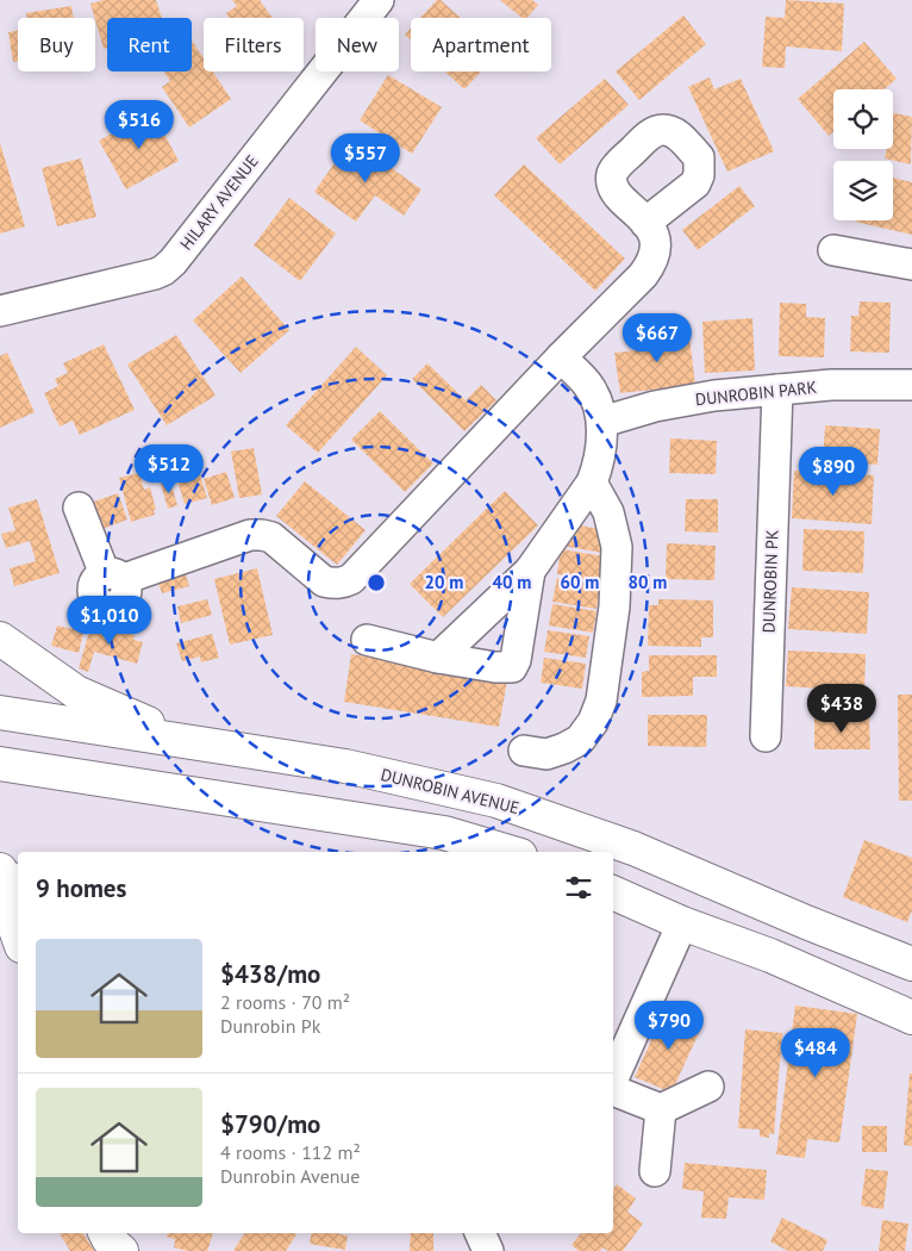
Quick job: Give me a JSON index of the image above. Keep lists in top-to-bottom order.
{
  "streets": {
    "main road": ["DUNROBIN AVENUE"],
    "street": ["HILARY AVENUE", "DUNROBIN PARK", "DUNROBIN PK"]
  },
  "crossings": [
    ["DUNROBIN PARK", "DUNROBIN PK"]
  ],
  "page": {
    "chip": [
      "Buy",
      "Rent",
      "Filters",
      "New",
      "Apartment"
    ],
    "price": [
      "$516",
      "$557",
      "$667",
      "$512",
      "$890",
      "$1,010",
      "$438",
      "$790",
      "$484"
    ],
    "heading": "9 homes",
    "list": [
      {
        "name": "$438/mo",
        "note": "2 rooms · 70 m² · Dunrobin Pk"
      },
      {
        "name": "$790/mo",
        "note": "4 rooms · 112 m² · Dunrobin Avenue"
      }
    ]
  },
  "rings": [
    "20 m",
    "40 m",
    "60 m",
    "80 m"
  ]
}
